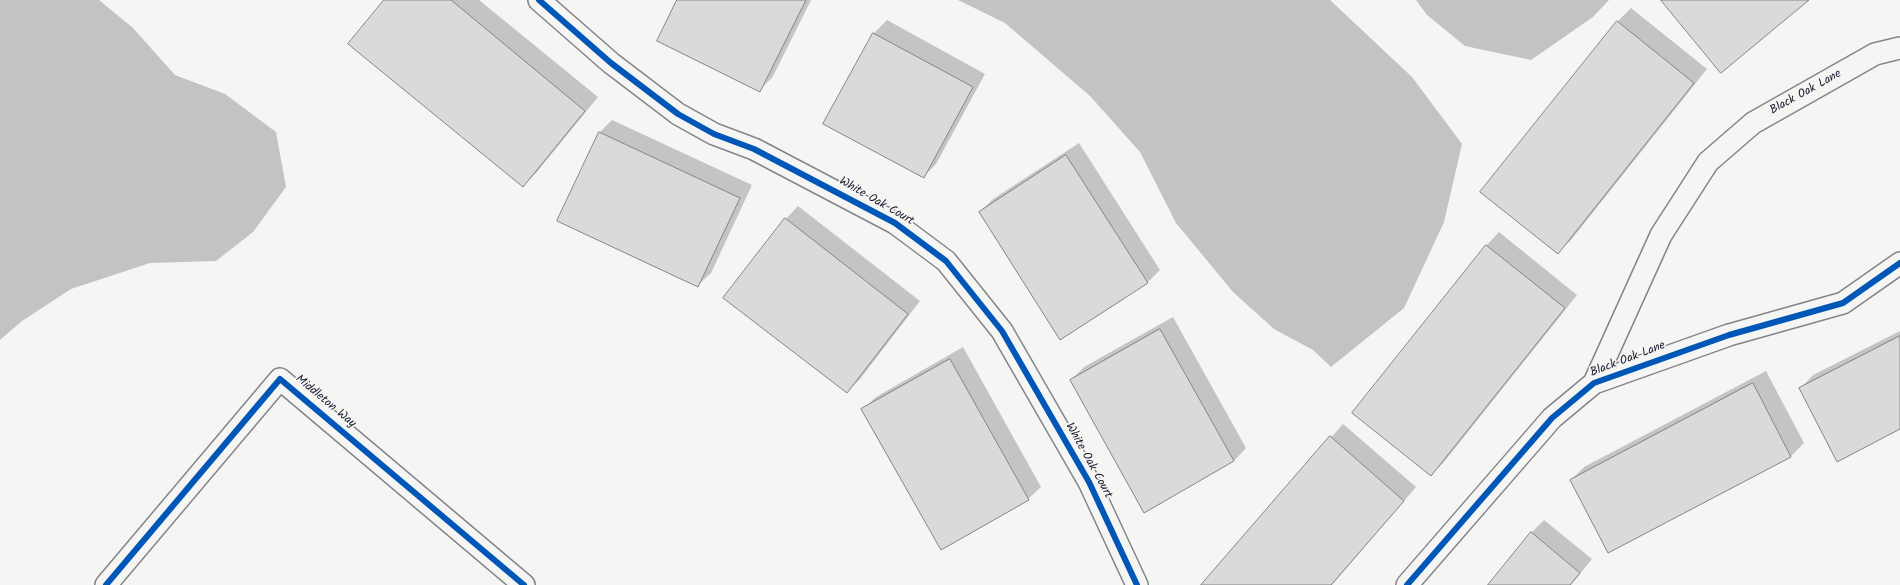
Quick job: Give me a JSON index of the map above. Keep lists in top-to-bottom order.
{
  "streets": {
    "street": ["Black Oak Lane", "White Oak Court", "Middleton Way"]
  }
}
